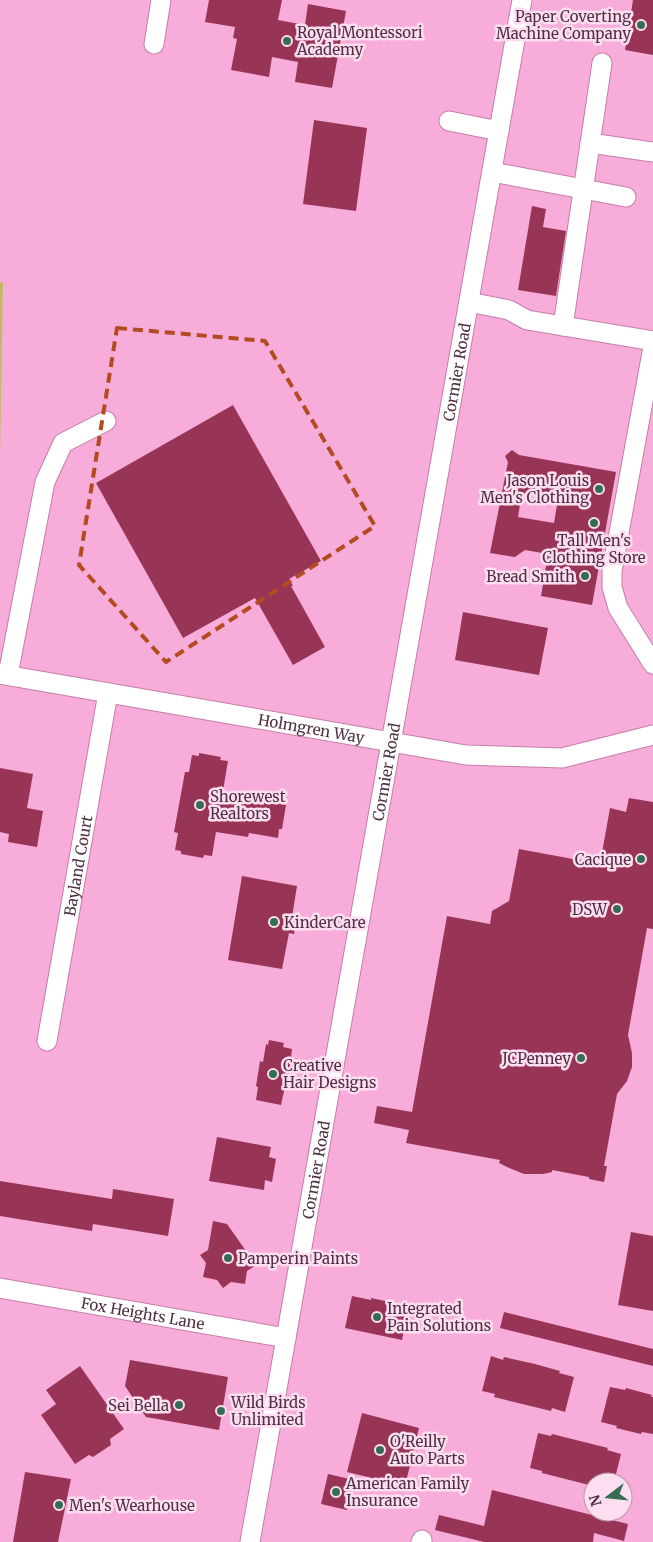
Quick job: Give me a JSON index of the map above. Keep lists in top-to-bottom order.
{
  "streets": {
    "street": [
      "Cormier Road",
      "Holmgren Way",
      "Bayland Court",
      "Fox Heights Lane"
    ]
  },
  "crossings": [
    ["Cormier Road", "Holmgren Way"],
    ["Cormier Road", "Fox Heights Lane"],
    ["Holmgren Way", "Bayland Court"]
  ],
  "places": [
    "Paper Coverting Machine Company",
    "Royal Montessori Academy",
    "Jason Louis Men's Clothing",
    "Tall Men's Clothing Store",
    "Bread Smith",
    "Shorewest Realtors",
    "Cacique",
    "DSW",
    "KinderCare",
    "JCPenney",
    "Creative Hair Designs",
    "Pamperin Paints",
    "Integrated Pain Solutions",
    "Sei Bella",
    "Wild Birds Unlimited",
    "O'Reilly Auto Parts",
    "American Family Insurance",
    "Men's Wearhouse"
  ],
  "north": "left"
}
